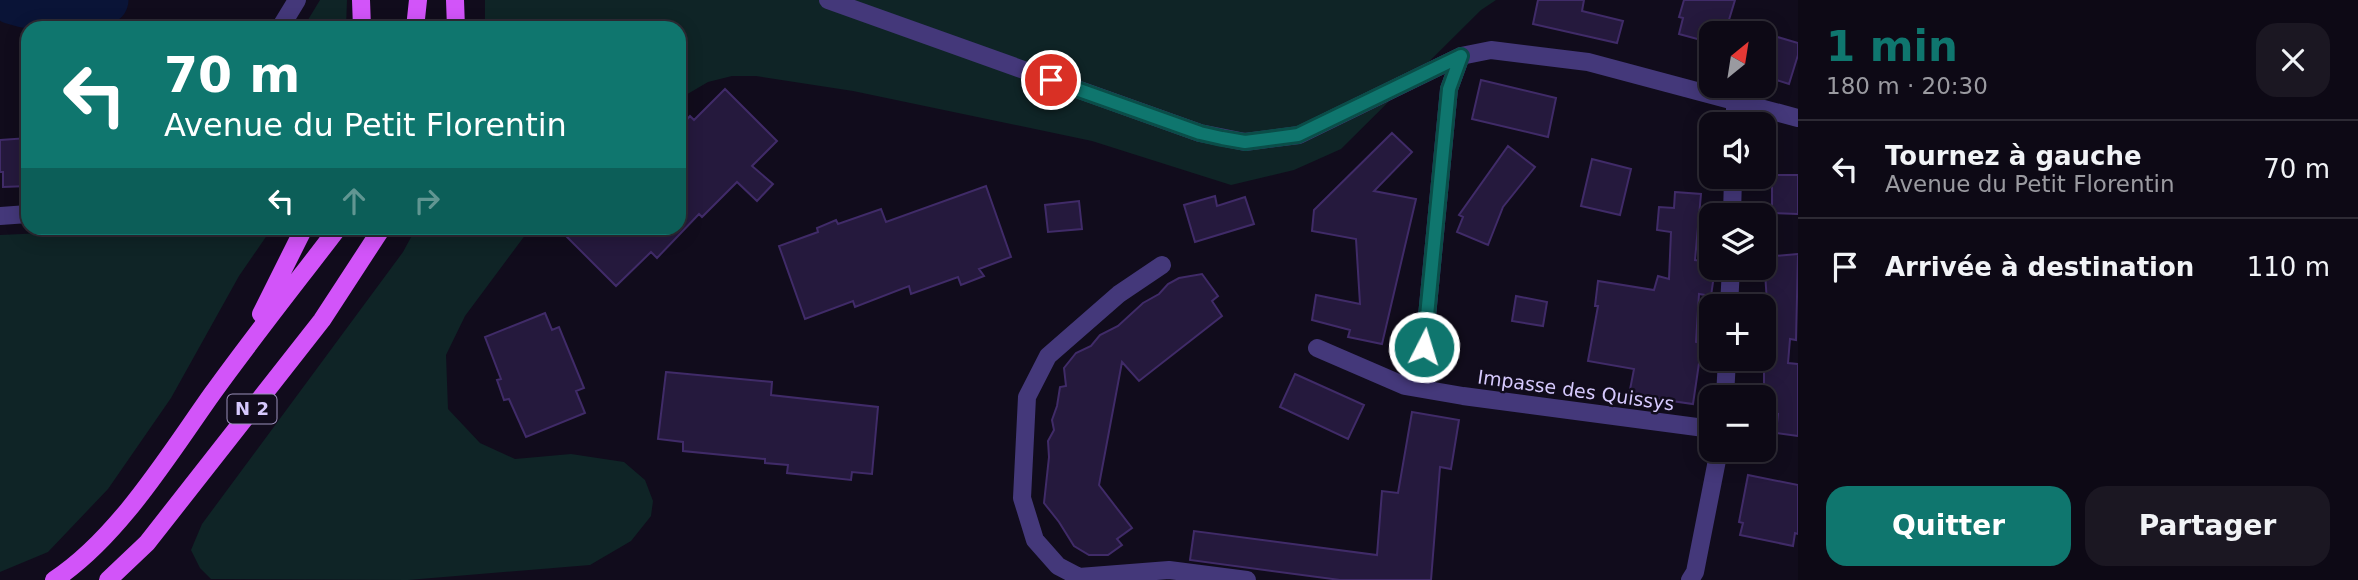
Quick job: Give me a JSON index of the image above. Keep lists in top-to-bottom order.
{
  "streets": {
    "main road": ["N 2"],
    "street": ["Impasse des Quissys"]
  },
  "north": "top right",
  "page": {
    "heading": ["1 min", "180 m · 20:30"],
    "map_buttons": ["+", "−"],
    "turn": ["70 m", "Avenue du Petit Florentin"],
    "list": [
      {
        "name": "Tournez à gauche",
        "note": "Avenue du Petit Florentin",
        "value": "70 m"
      },
      {
        "name": "Arrivée à destination",
        "value": "110 m"
      }
    ],
    "buttons": ["Quitter", "Partager"]
  }
}
